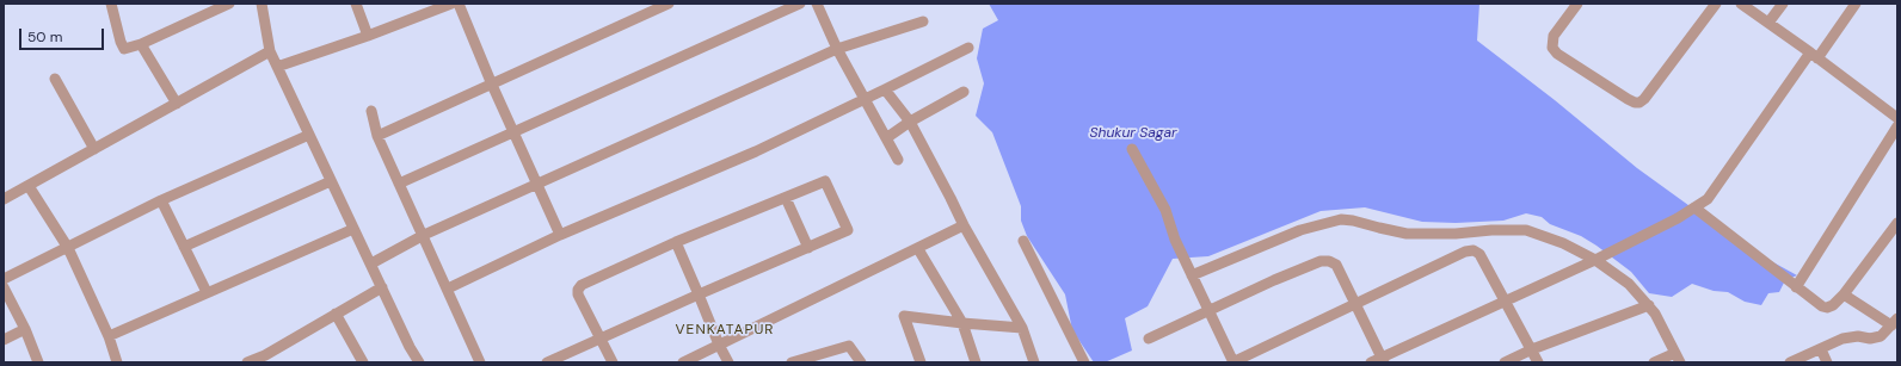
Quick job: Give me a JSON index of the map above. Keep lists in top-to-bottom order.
{
  "districts": ["VENKATAPUR"],
  "water": ["Shukur Sagar"],
  "scale_bar": "50 m"
}
